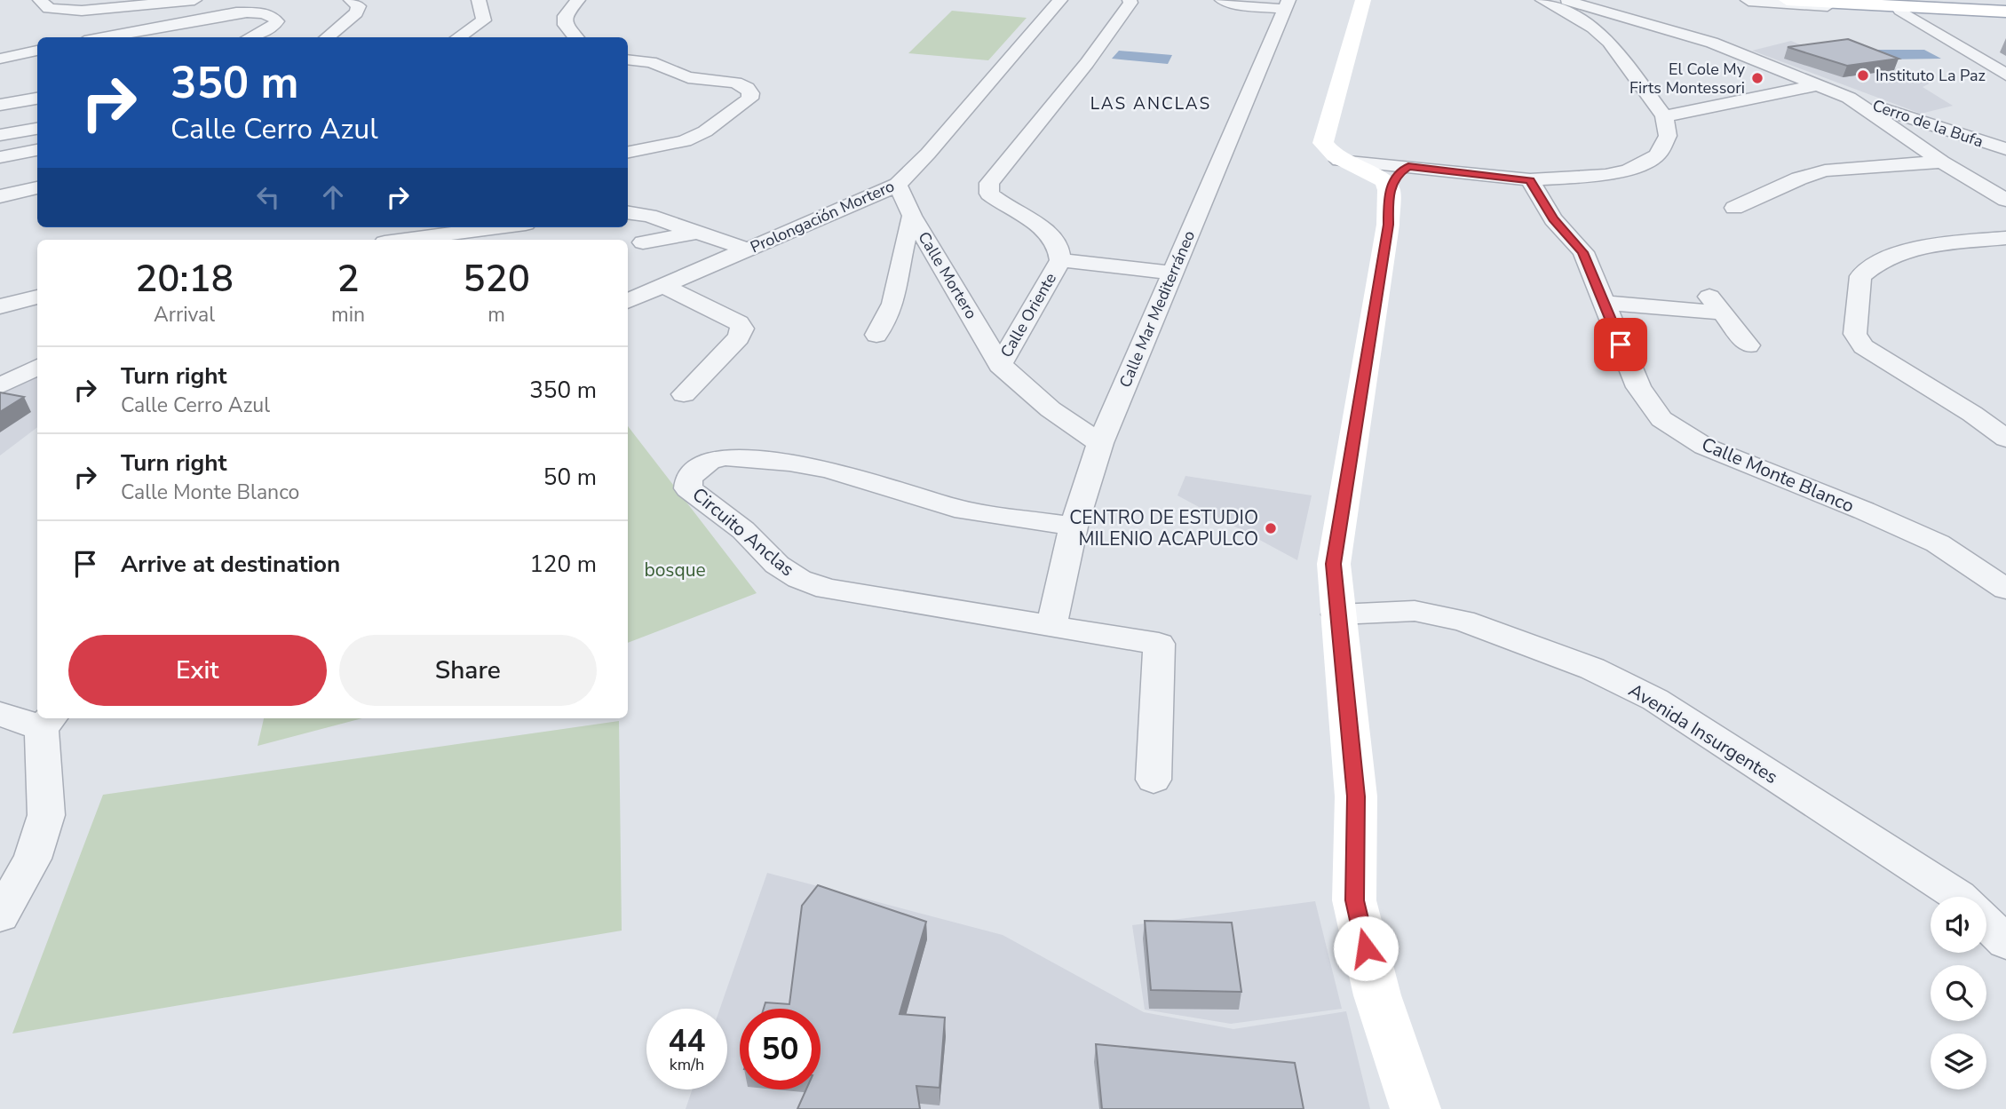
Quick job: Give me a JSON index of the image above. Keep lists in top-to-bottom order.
{
  "streets": {
    "street": [
      "Cerro de la Bufa",
      "Prolongación Mortero",
      "Calle Mortero",
      "Calle Mar Mediterráneo",
      "Calle Oriente",
      "Calle Monte Blanco",
      "Circuito Anclas",
      "Avenida Insurgentes"
    ]
  },
  "crossings": [
    ["Prolongación Mortero", "Calle Mortero"],
    ["Calle Mortero", "Calle Oriente"],
    ["Calle Mar Mediterráneo", "Calle Oriente"],
    ["Calle Mar Mediterráneo", "Circuito Anclas"]
  ],
  "districts": ["LAS ANCLAS"],
  "parks": ["bosque"],
  "places": ["Instituto La Paz", "El Cole My Firts Montessori", "CENTRO DE ESTUDIO MILENIO ACAPULCO"],
  "page": {
    "turn": ["350 m", "Calle Cerro Azul"],
    "eta": [
      "20:18",
      "Arrival",
      "2",
      "min",
      "520",
      "m"
    ],
    "list": [
      {
        "name": "Turn right",
        "note": "Calle Cerro Azul",
        "value": "350 m"
      },
      {
        "name": "Turn right",
        "note": "Calle Monte Blanco",
        "value": "50 m"
      },
      {
        "name": "Arrive at destination",
        "value": "120 m"
      }
    ],
    "buttons": ["Exit", "Share"],
    "speed": "44 km/h",
    "limit": "50"
  }
}
